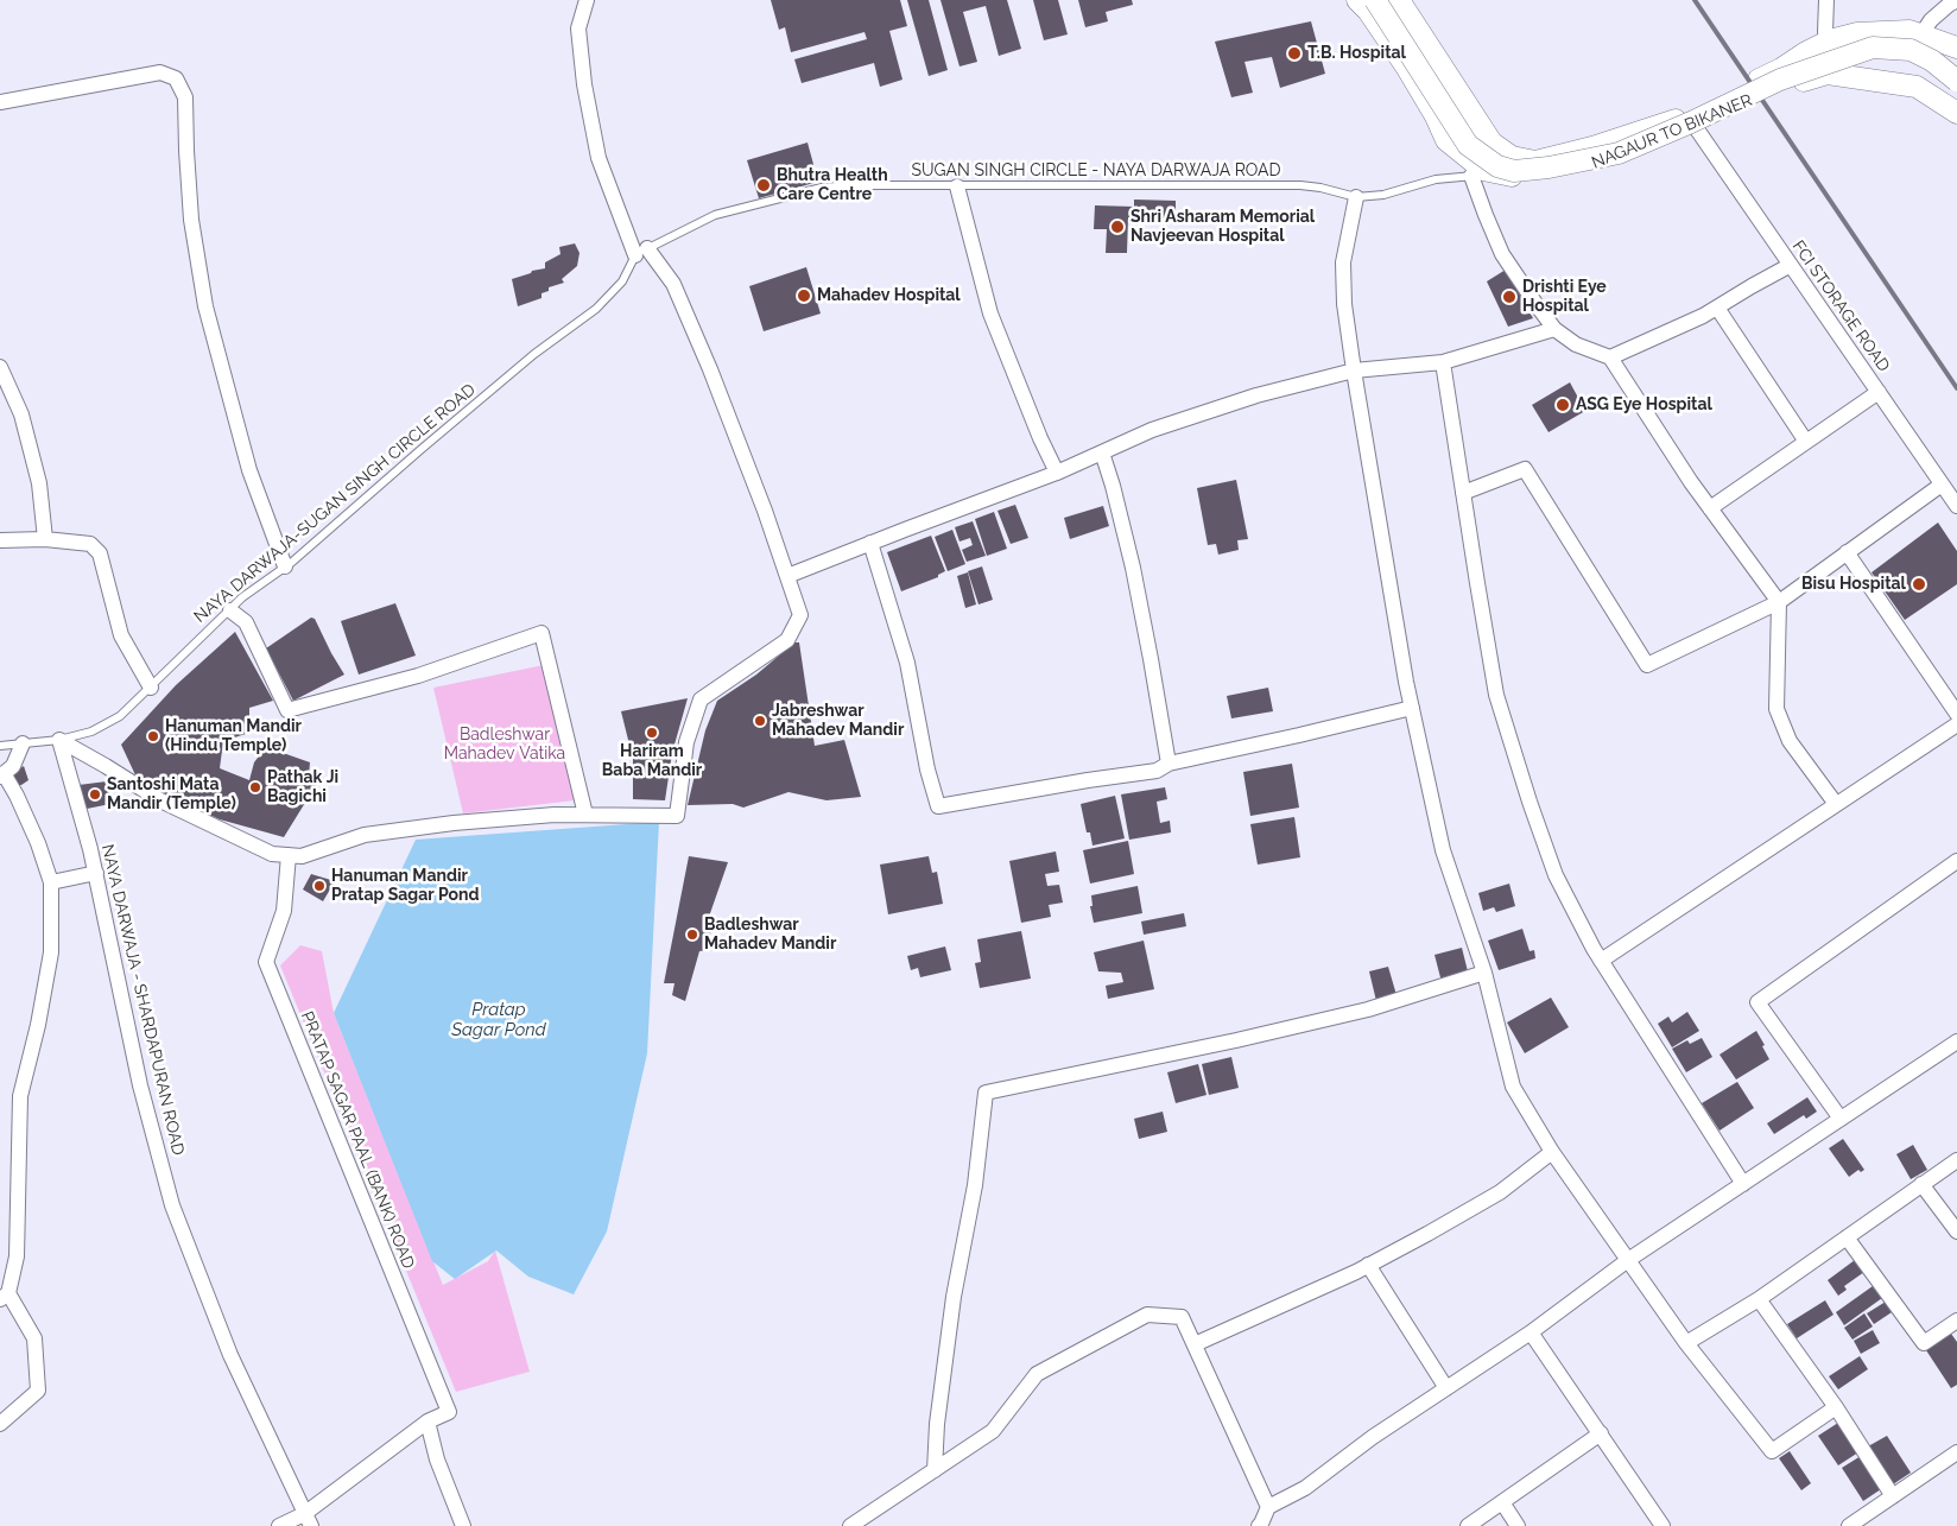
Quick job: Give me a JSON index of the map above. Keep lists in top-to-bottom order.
{
  "streets": {
    "main road": ["NAGAUR TO BIKANER"],
    "street": ["FCI STORAGE ROAD", "NAYA DARWAJA - SHARDAPURAN ROAD", "PRATAP SAGAR PAAL (BANK) ROAD"],
    "lane": ["SUGAN SINGH CIRCLE - NAYA DARWAJA ROAD", "NAYA DARWAJA-SUGAN SINGH CIRCLE ROAD"]
  },
  "crossings": [
    ["NAGAUR TO BIKANER", "FCI STORAGE ROAD"],
    ["SUGAN SINGH CIRCLE - NAYA DARWAJA ROAD", "NAYA DARWAJA-SUGAN SINGH CIRCLE ROAD"],
    ["NAYA DARWAJA-SUGAN SINGH CIRCLE ROAD", "NAYA DARWAJA - SHARDAPURAN ROAD"]
  ],
  "water": ["Pratap Sagar Pond"],
  "parks": ["Badleshwar Mahadev Vatika"],
  "places": [
    "T.B. Hospital",
    "Bhutra Health Care Centre",
    "Shri Asharam Memorial Navjeevan Hospital",
    "Mahadev Hospital",
    "Drishti Eye Hospital",
    "ASG Eye Hospital",
    "Bisu Hospital",
    "Jabreshwar Mahadev Mandir",
    "Hariram Baba Mandir",
    "Hanuman Mandir (Hindu Temple)",
    "Pathak Ji Bagichi",
    "Santoshi Mata Mandir (Temple)",
    "Hanuman Mandir Pratap Sagar Pond",
    "Badleshwar Mahadev Mandir"
  ]
}
